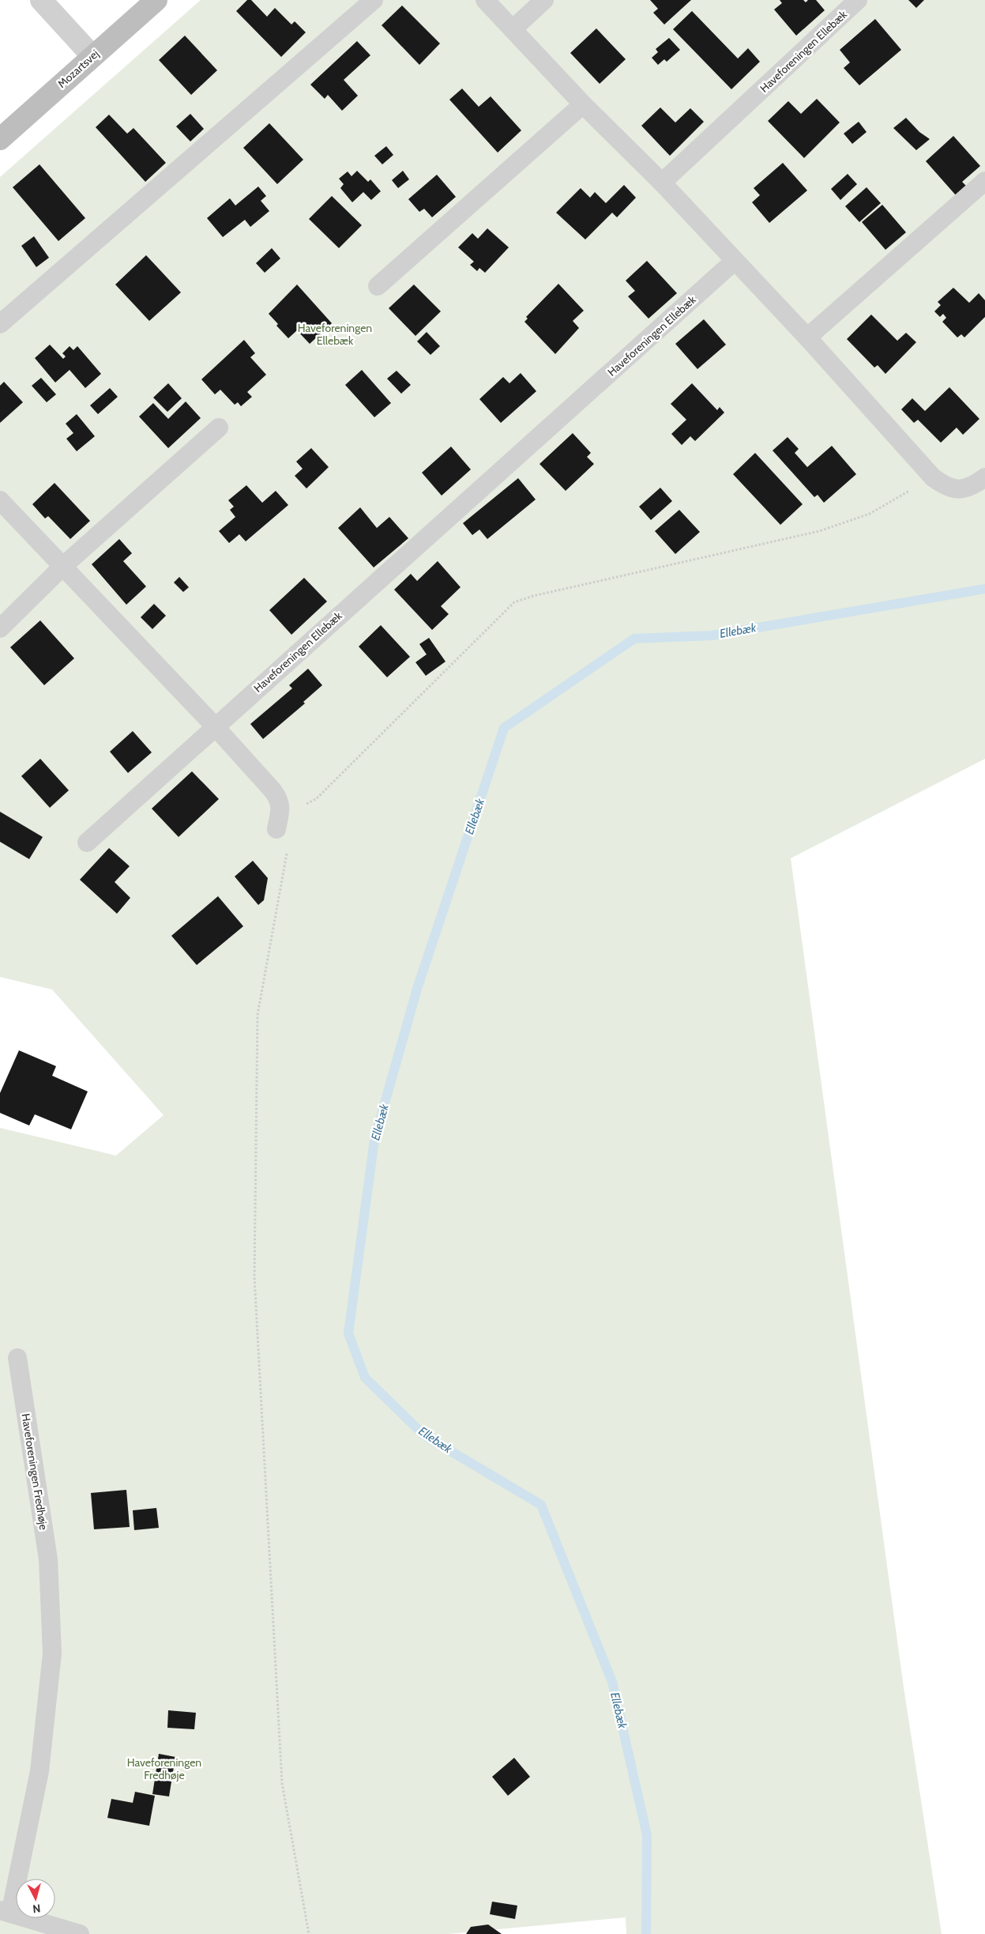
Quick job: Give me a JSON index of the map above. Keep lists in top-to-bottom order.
{
  "streets": {
    "street": ["Mozartsvej"],
    "lane": ["Haveforeningen Ellebæk", "Haveforeningen Fredhøje"]
  },
  "water": ["Ellebæk"],
  "parks": ["Haveforeningen Ellebæk", "Haveforeningen Fredhøje"],
  "north": "bottom"
}
